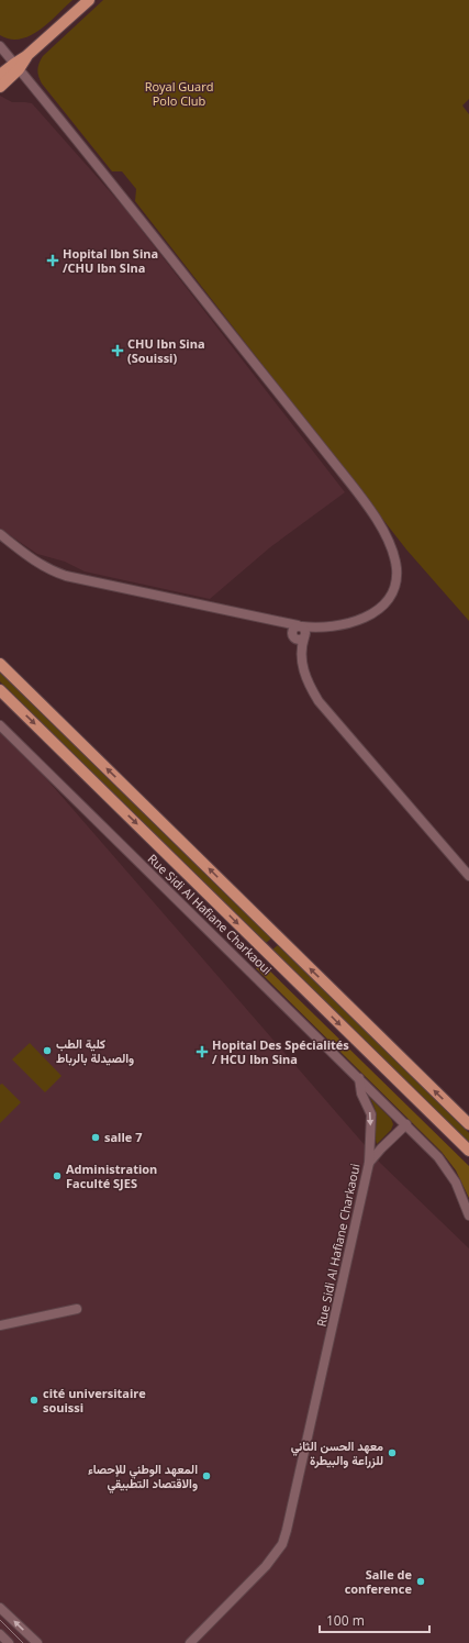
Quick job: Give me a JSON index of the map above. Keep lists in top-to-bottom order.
{
  "streets": {
    "street": ["Rue Sidi Al Hafiane Charkaoui"]
  },
  "parks": ["Royal Guard Polo Club"],
  "places": {
    "health": ["Hopital Ibn Sina /CHU Ibn SIna", "CHU Ibn Sina (Souissi)", "Hopital Des Spécialités / HCU Ibn Sina"],
    "other": [
      "كلية الطب والصيدلة بالرباط",
      "salle 7",
      "Administration Faculté SJES",
      "cité universitaire souissi",
      "معهد الحسن الثاني للزراعة والبيطرة",
      "المعهد الوطني للإحصاء والاقتصاد التطبيقي",
      "Salle de conference"
    ]
  },
  "scale_bar": "100 m"
}
